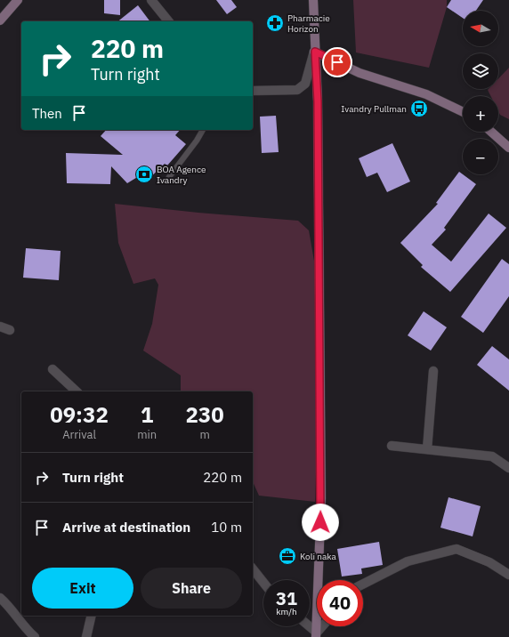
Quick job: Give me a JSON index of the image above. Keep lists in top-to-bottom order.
{
  "places": {
    "pharmacy": ["Pharmacie Horizon"],
    "bus stop": ["Ivandry Pullman"],
    "bank": ["BOA Agence Ivandry"],
    "office": ["Koli naka"]
  },
  "north": "left",
  "page": {
    "map_buttons": ["+", "−"],
    "turn": ["220 m", "Turn right"],
    "then": "Then",
    "eta": [
      "09:32",
      "Arrival",
      "1",
      "min",
      "230",
      "m"
    ],
    "list": [
      {
        "name": "Turn right",
        "value": "220 m"
      },
      {
        "name": "Arrive at destination",
        "value": "10 m"
      }
    ],
    "buttons": ["Exit", "Share"],
    "speed": "31 km/h",
    "limit": "40"
  }
}
